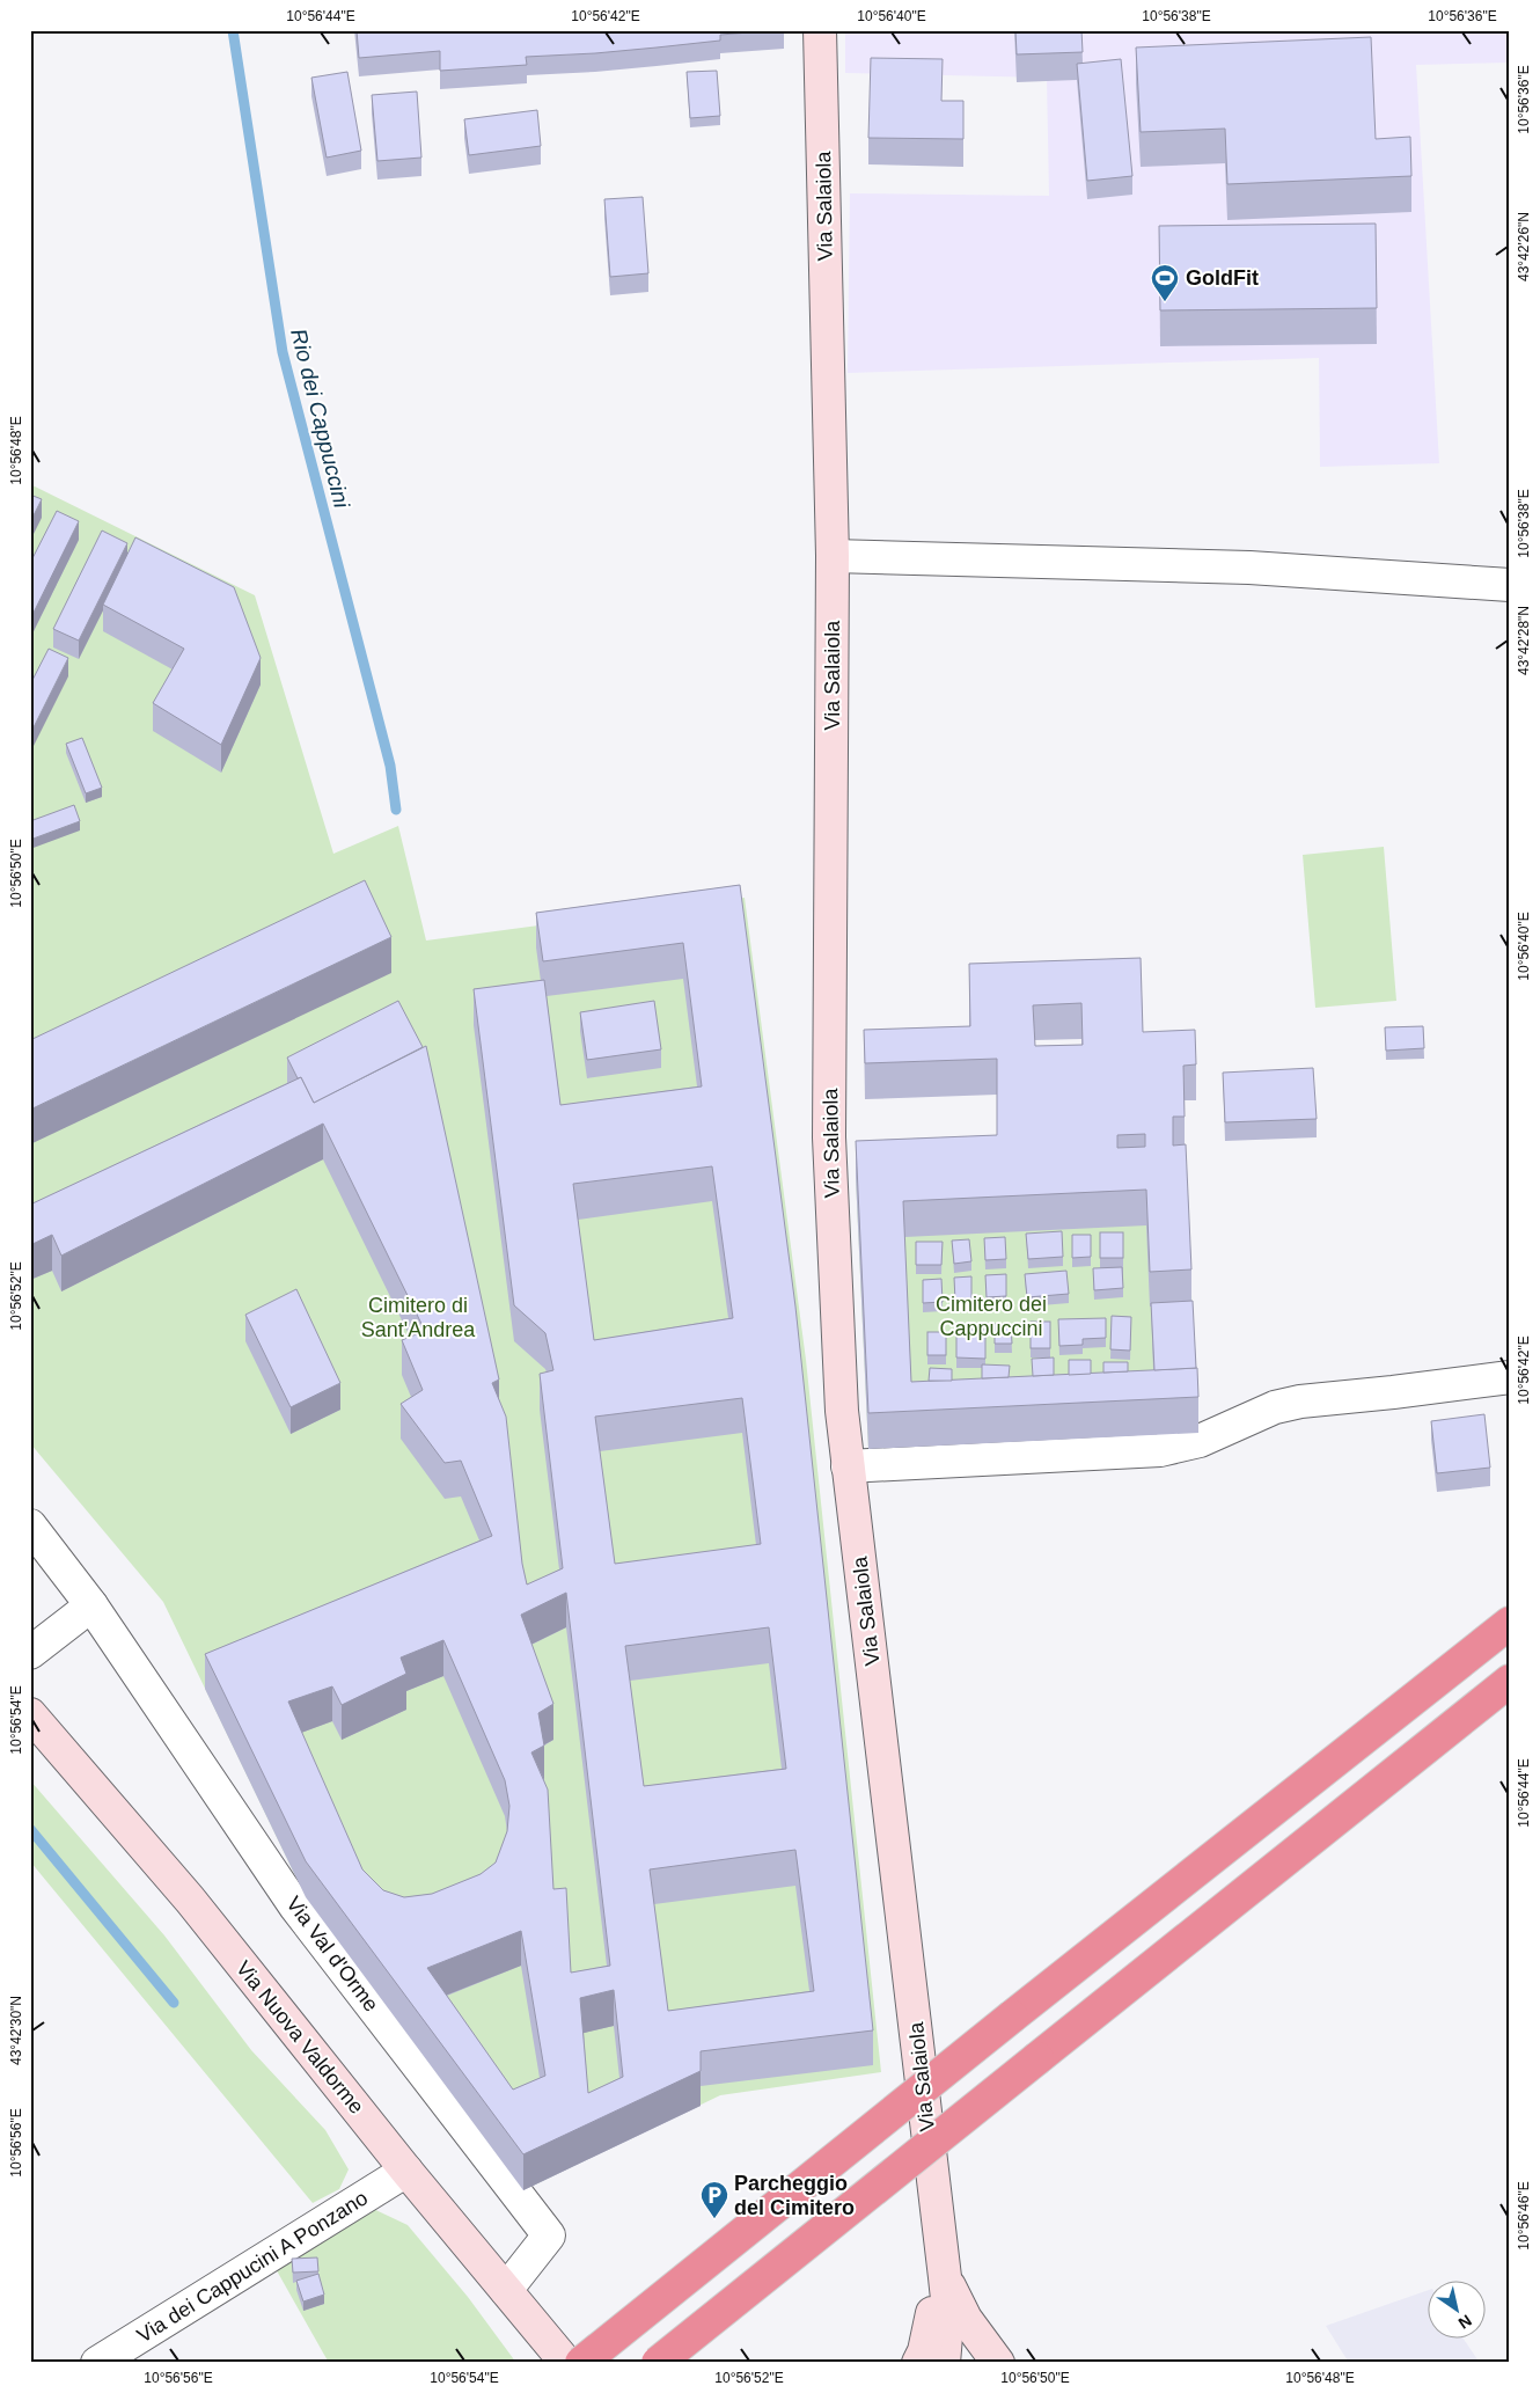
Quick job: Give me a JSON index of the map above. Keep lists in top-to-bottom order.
{
  "streets": {
    "street": [
      "Via Salaiola",
      "Via Val d'Orme",
      "Via Nuova Valdorme",
      "Via dei Cappucini A Ponzano"
    ]
  },
  "crossings": [
    ["Via Val d'Orme", "Via Nuova Valdorme"],
    ["Via Nuova Valdorme", "Via dei Cappucini A Ponzano"]
  ],
  "water": ["Rio dei Cappuccini"],
  "parks": ["Cimitero dei Cappuccini", "Cimitero di Sant'Andrea"],
  "places": {
    "sports": ["GoldFit"],
    "parking": ["Parcheggio del Cimitero"]
  },
  "north": "bottom right",
  "coordinates": [
    "10°56'44\"E",
    "10°56'42\"E",
    "10°56'40\"E",
    "10°56'38\"E",
    "10°56'36\"E",
    "43°42'26\"N",
    "10°56'48\"E",
    "43°42'28\"N",
    "10°56'50\"E",
    "10°56'52\"E",
    "10°56'54\"E",
    "43°42'30\"N",
    "10°56'56\"E",
    "10°56'46\"E"
  ]
}
